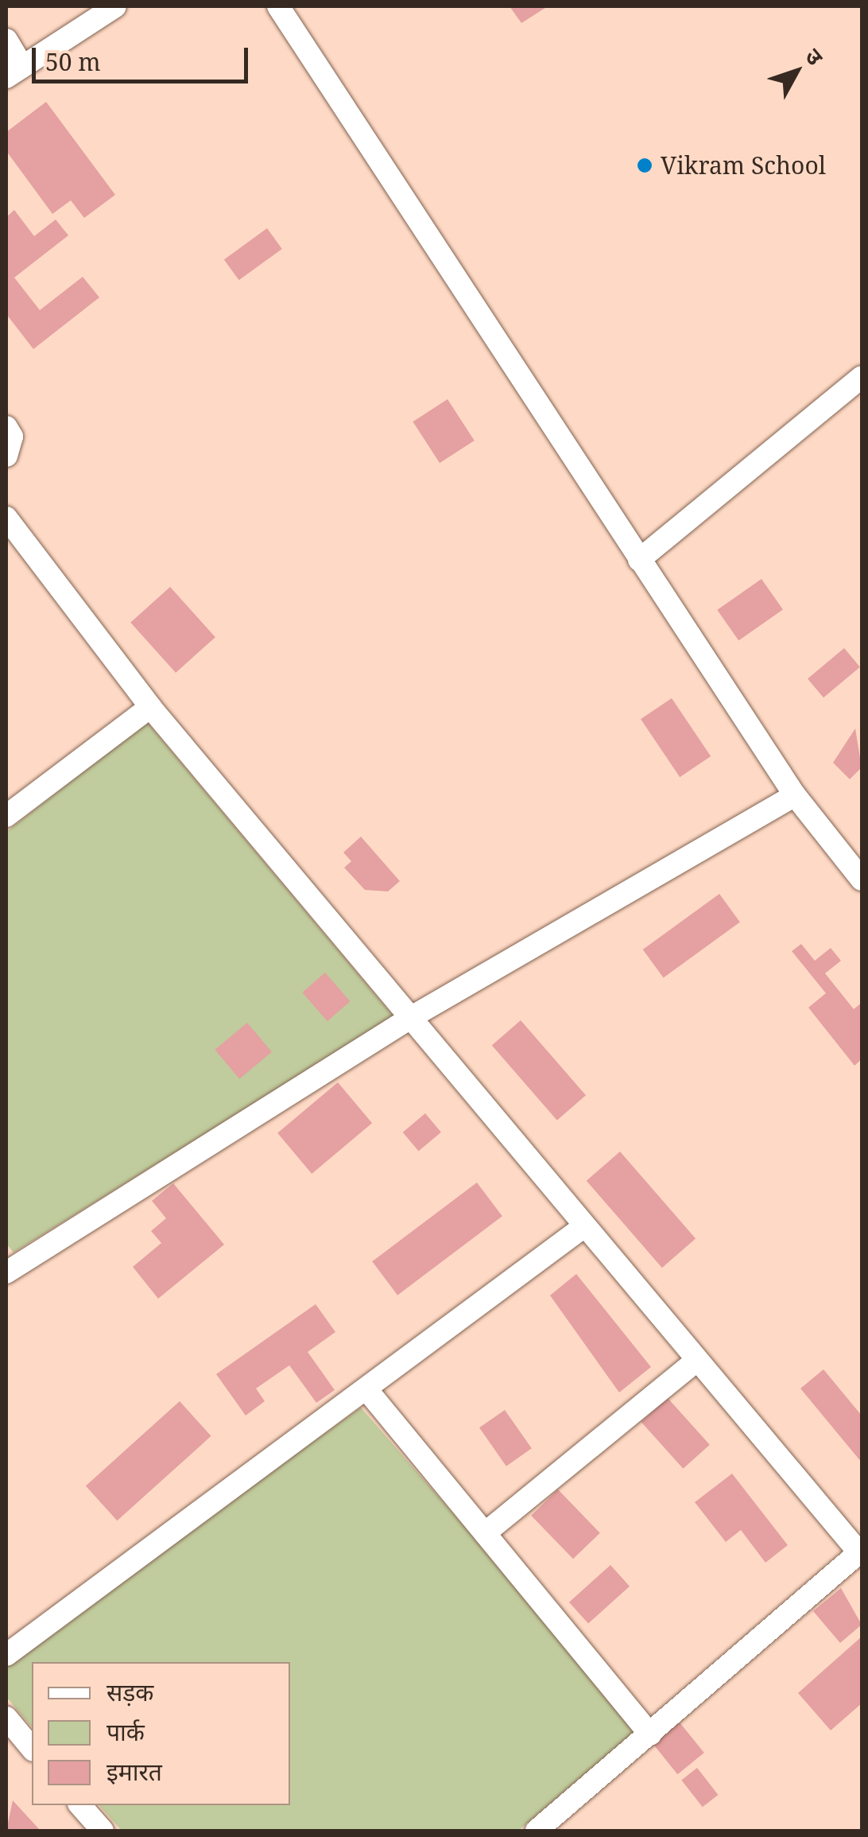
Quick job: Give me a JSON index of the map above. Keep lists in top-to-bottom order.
{
  "places": ["Vikram School"],
  "legend": ["सड़क", "पार्क", "इमारत"],
  "scale_bar": "50 m",
  "north": "top right"
}
